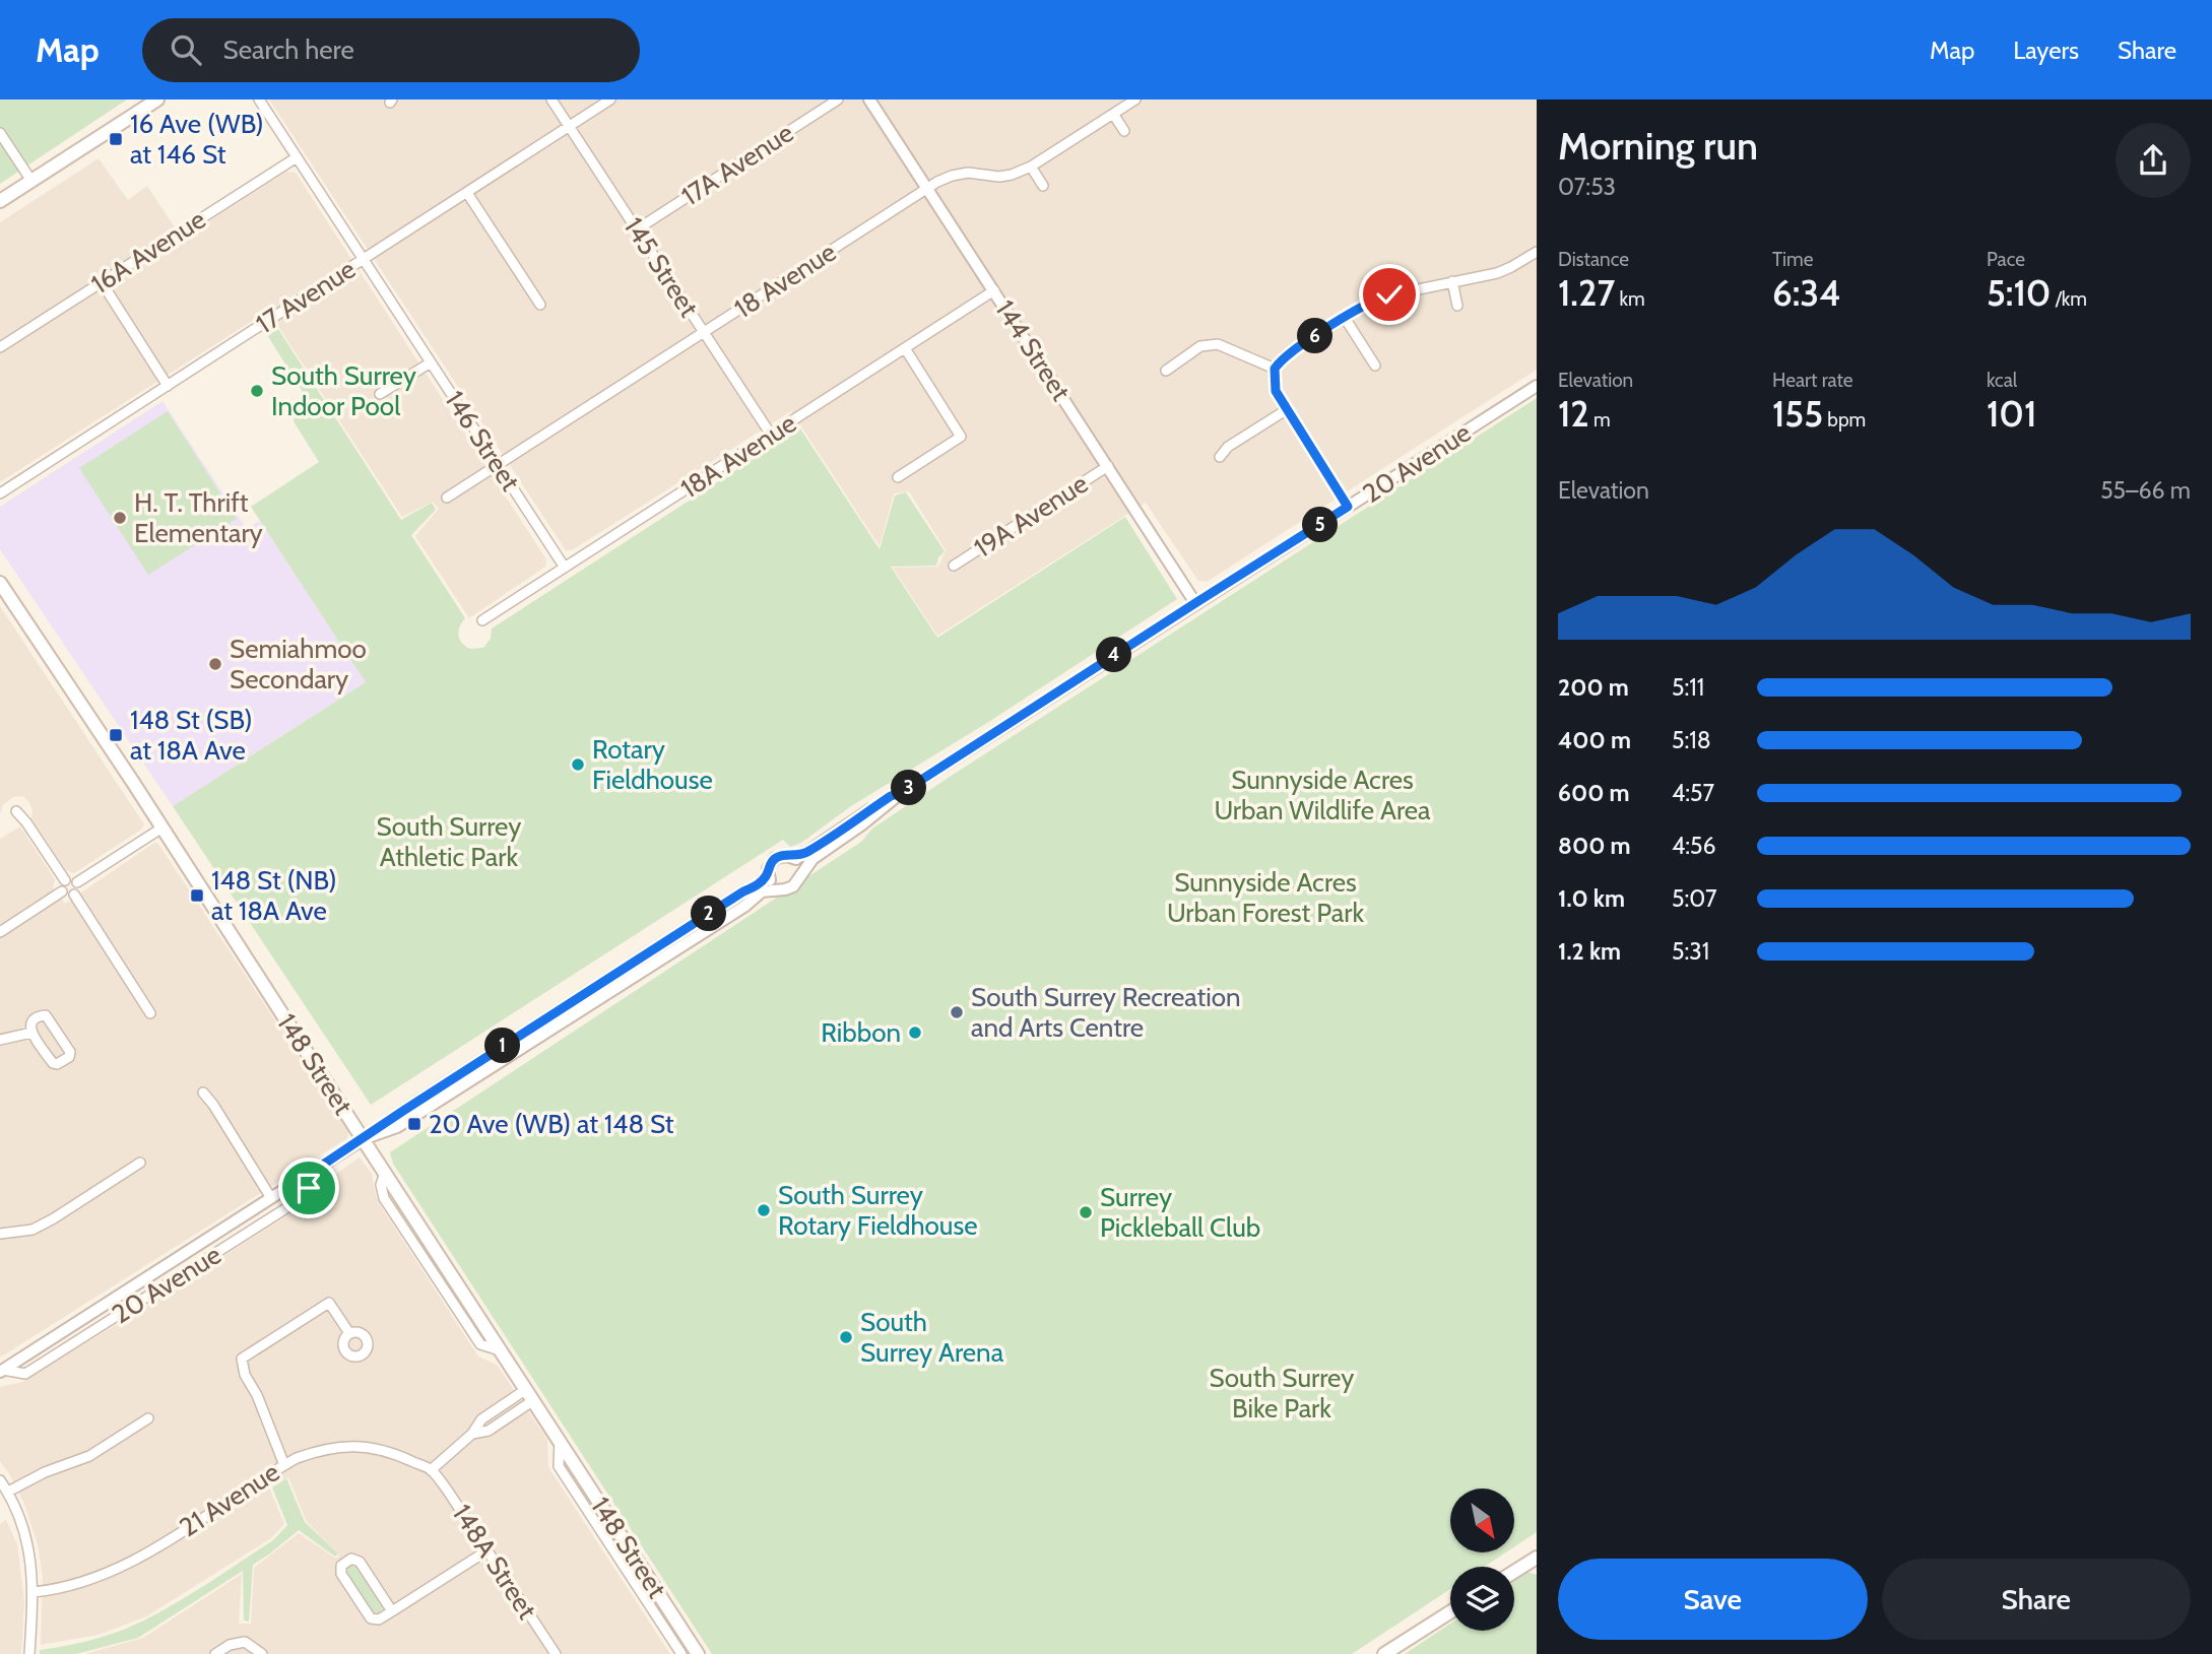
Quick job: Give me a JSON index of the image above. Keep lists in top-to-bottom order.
{
  "streets": {
    "main road": ["148 Street"],
    "street": [
      "17A Avenue",
      "16A Avenue",
      "145 Street",
      "18 Avenue",
      "17 Avenue",
      "144 Street",
      "146 Street",
      "18A Avenue",
      "20 Avenue",
      "19A Avenue",
      "21 Avenue",
      "148A Street"
    ]
  },
  "crossings": [
    ["17A Avenue", "145 Street"],
    ["16A Avenue", "146 Street"],
    ["145 Street", "18 Avenue"],
    ["145 Street", "17 Avenue"],
    ["145 Street", "18A Avenue"],
    ["18 Avenue", "144 Street"],
    ["18 Avenue", "146 Street"],
    ["17 Avenue", "146 Street"],
    ["144 Street", "18A Avenue"],
    ["144 Street", "20 Avenue"],
    ["144 Street", "19A Avenue"],
    ["146 Street", "18A Avenue"],
    ["20 Avenue", "148 Street"],
    ["21 Avenue", "148A Street"]
  ],
  "parks": [
    "Sunnyside Acres Urban Wildlife Area",
    "South Surrey Athletic Park",
    "Sunnyside Acres Urban Forest Park",
    "South Surrey Bike Park"
  ],
  "places": {
    "transit": [
      "16 Ave (WB) at 146 St",
      "148 St (SB) at 18A Ave",
      "148 St (NB) at 18A Ave",
      "20 Ave (WB) at 148 St"
    ],
    "other": [
      "South Surrey Indoor Pool",
      "H. T. Thrift Elementary",
      "Semiahmoo Secondary",
      "Rotary Fieldhouse",
      "South Surrey Recreation and Arts Centre",
      "Ribbon",
      "South Surrey Rotary Fieldhouse",
      "Surrey Pickleball Club",
      "South Surrey Arena"
    ]
  },
  "north": "bottom right",
  "page": {
    "header": "Map",
    "search": "Search here",
    "nav": ["Map", "Layers", "Share"],
    "heading": ["Morning run", "07:53"],
    "stats": [
      ["Distance", "1.27 km"],
      ["Time", "6:34"],
      ["Pace", "5:10 /km"],
      ["Elevation", "12 m"],
      ["Heart rate", "155 bpm"],
      ["kcal", "101"]
    ],
    "pins": [
      "6",
      "5",
      "4",
      "3",
      "2",
      "1"
    ],
    "chart": ["Elevation", "55–66 m"],
    "list": [
      {
        "name": "200 m",
        "note": "5:11"
      },
      {
        "name": "400 m",
        "note": "5:18"
      },
      {
        "name": "600 m",
        "note": "4:57"
      },
      {
        "name": "800 m",
        "note": "4:56"
      },
      {
        "name": "1.0 km",
        "note": "5:07"
      },
      {
        "name": "1.2 km",
        "note": "5:31"
      }
    ],
    "buttons": ["Save", "Share"]
  }
}
